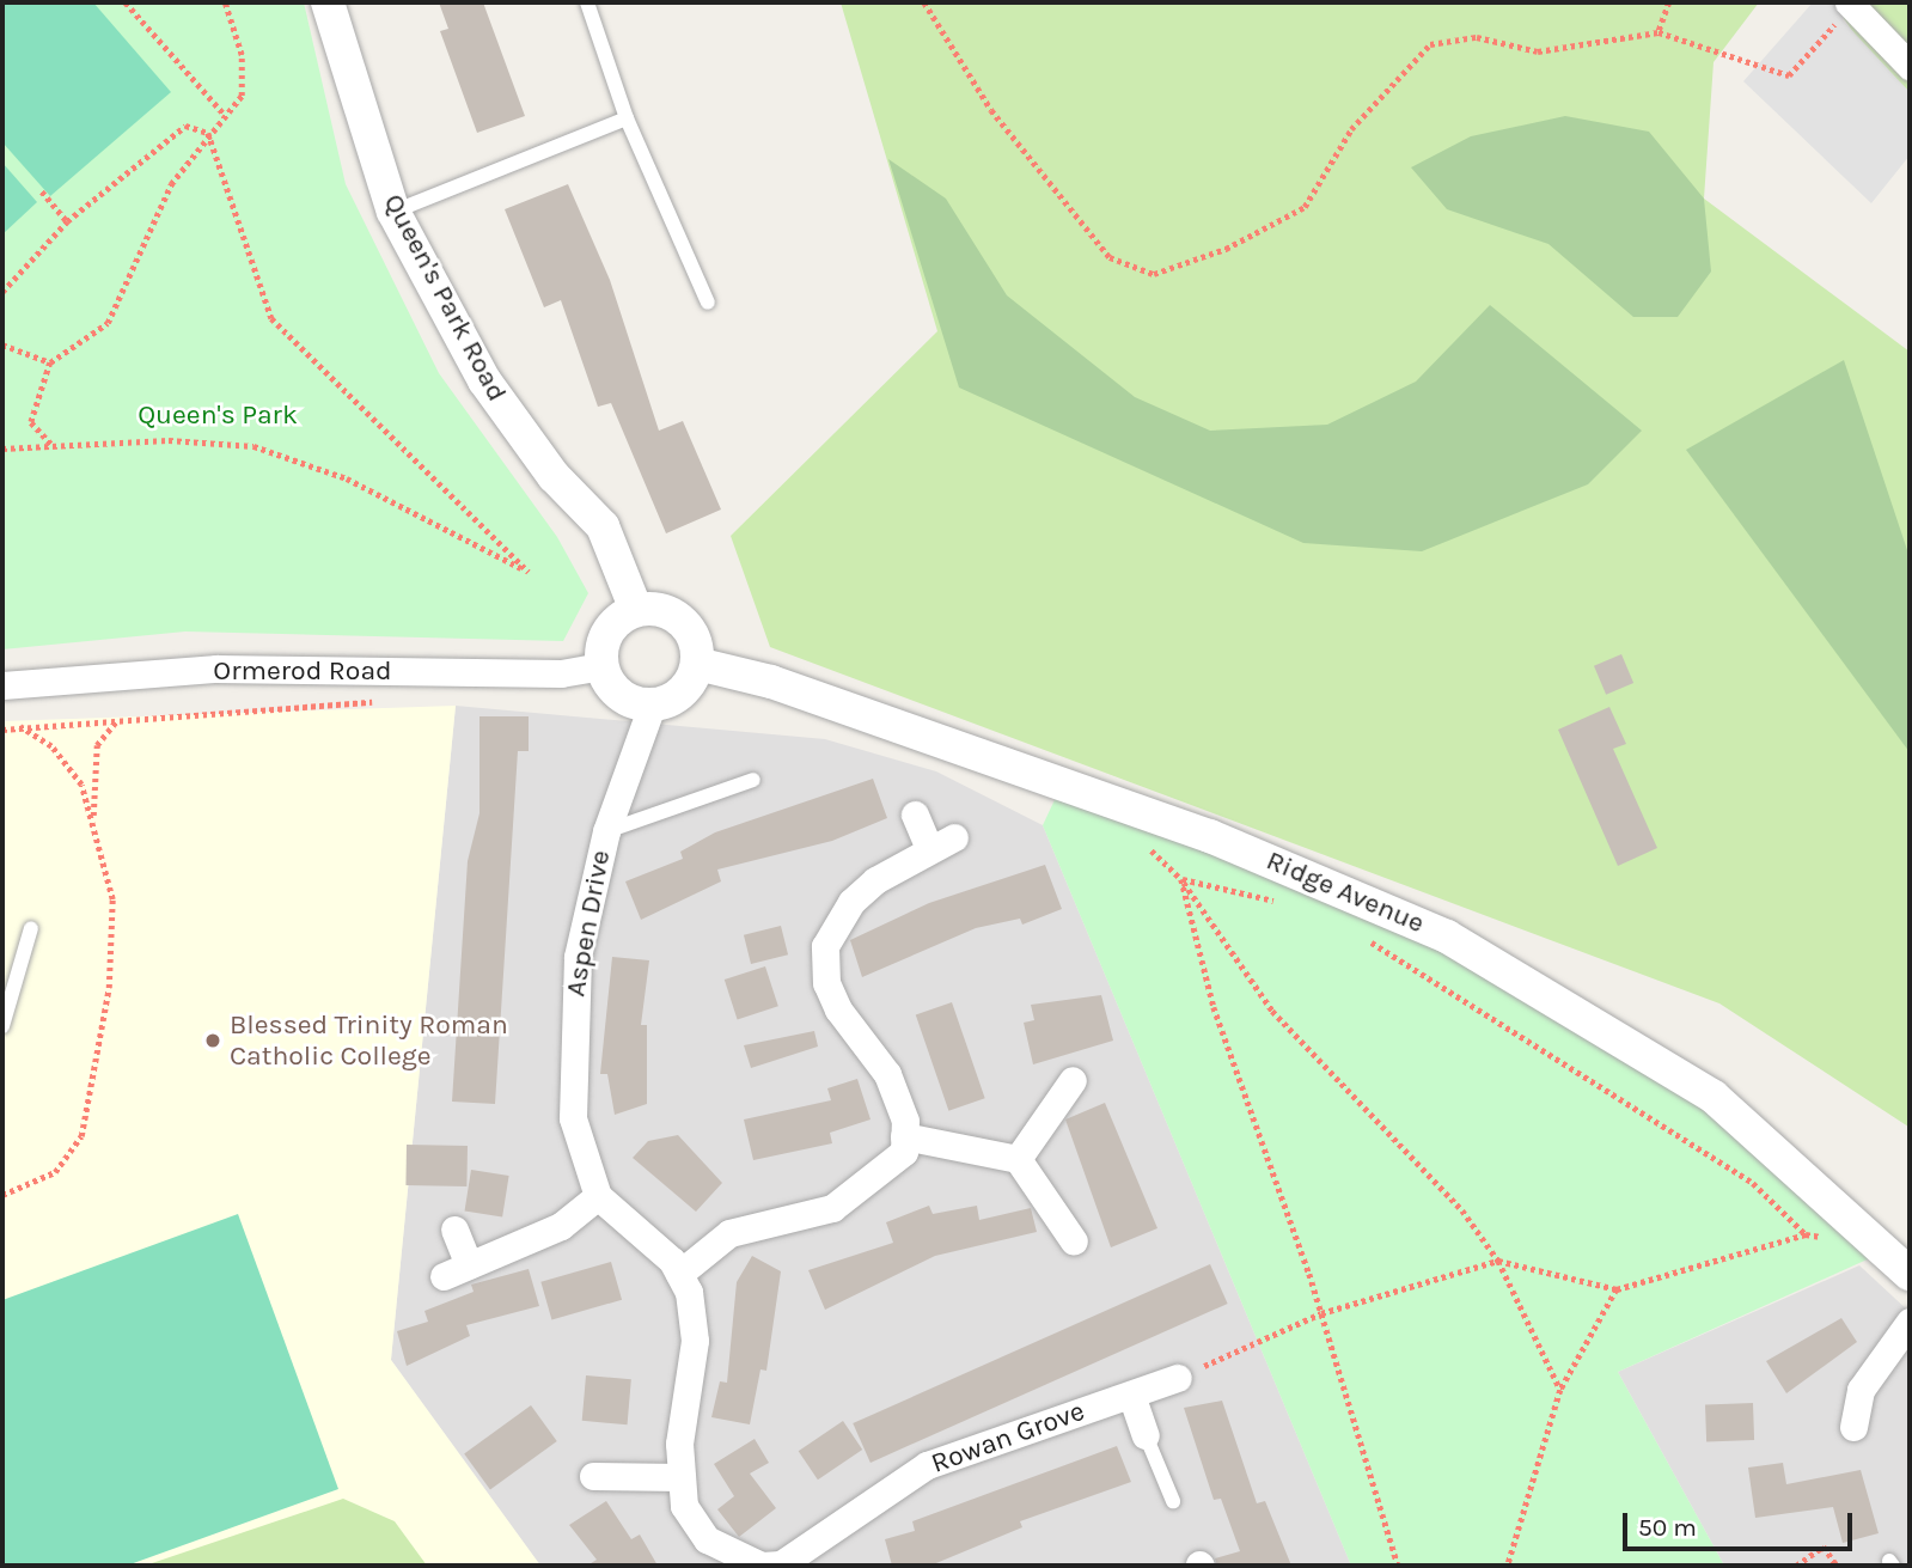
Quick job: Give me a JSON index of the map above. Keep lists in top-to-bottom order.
{
  "streets": {
    "street": [
      "Queen's Park Road",
      "Ormerod Road",
      "Ridge Avenue",
      "Aspen Drive",
      "Rowan Grove"
    ]
  },
  "crossings": [
    ["Queen's Park Road", "Ormerod Road"],
    ["Queen's Park Road", "Ridge Avenue"],
    ["Queen's Park Road", "Aspen Drive"],
    ["Ormerod Road", "Ridge Avenue"],
    ["Ormerod Road", "Aspen Drive"],
    ["Ridge Avenue", "Aspen Drive"]
  ],
  "parks": ["Queen's Park"],
  "places": ["Blessed Trinity Roman Catholic College"],
  "scale_bar": "50 m"
}
